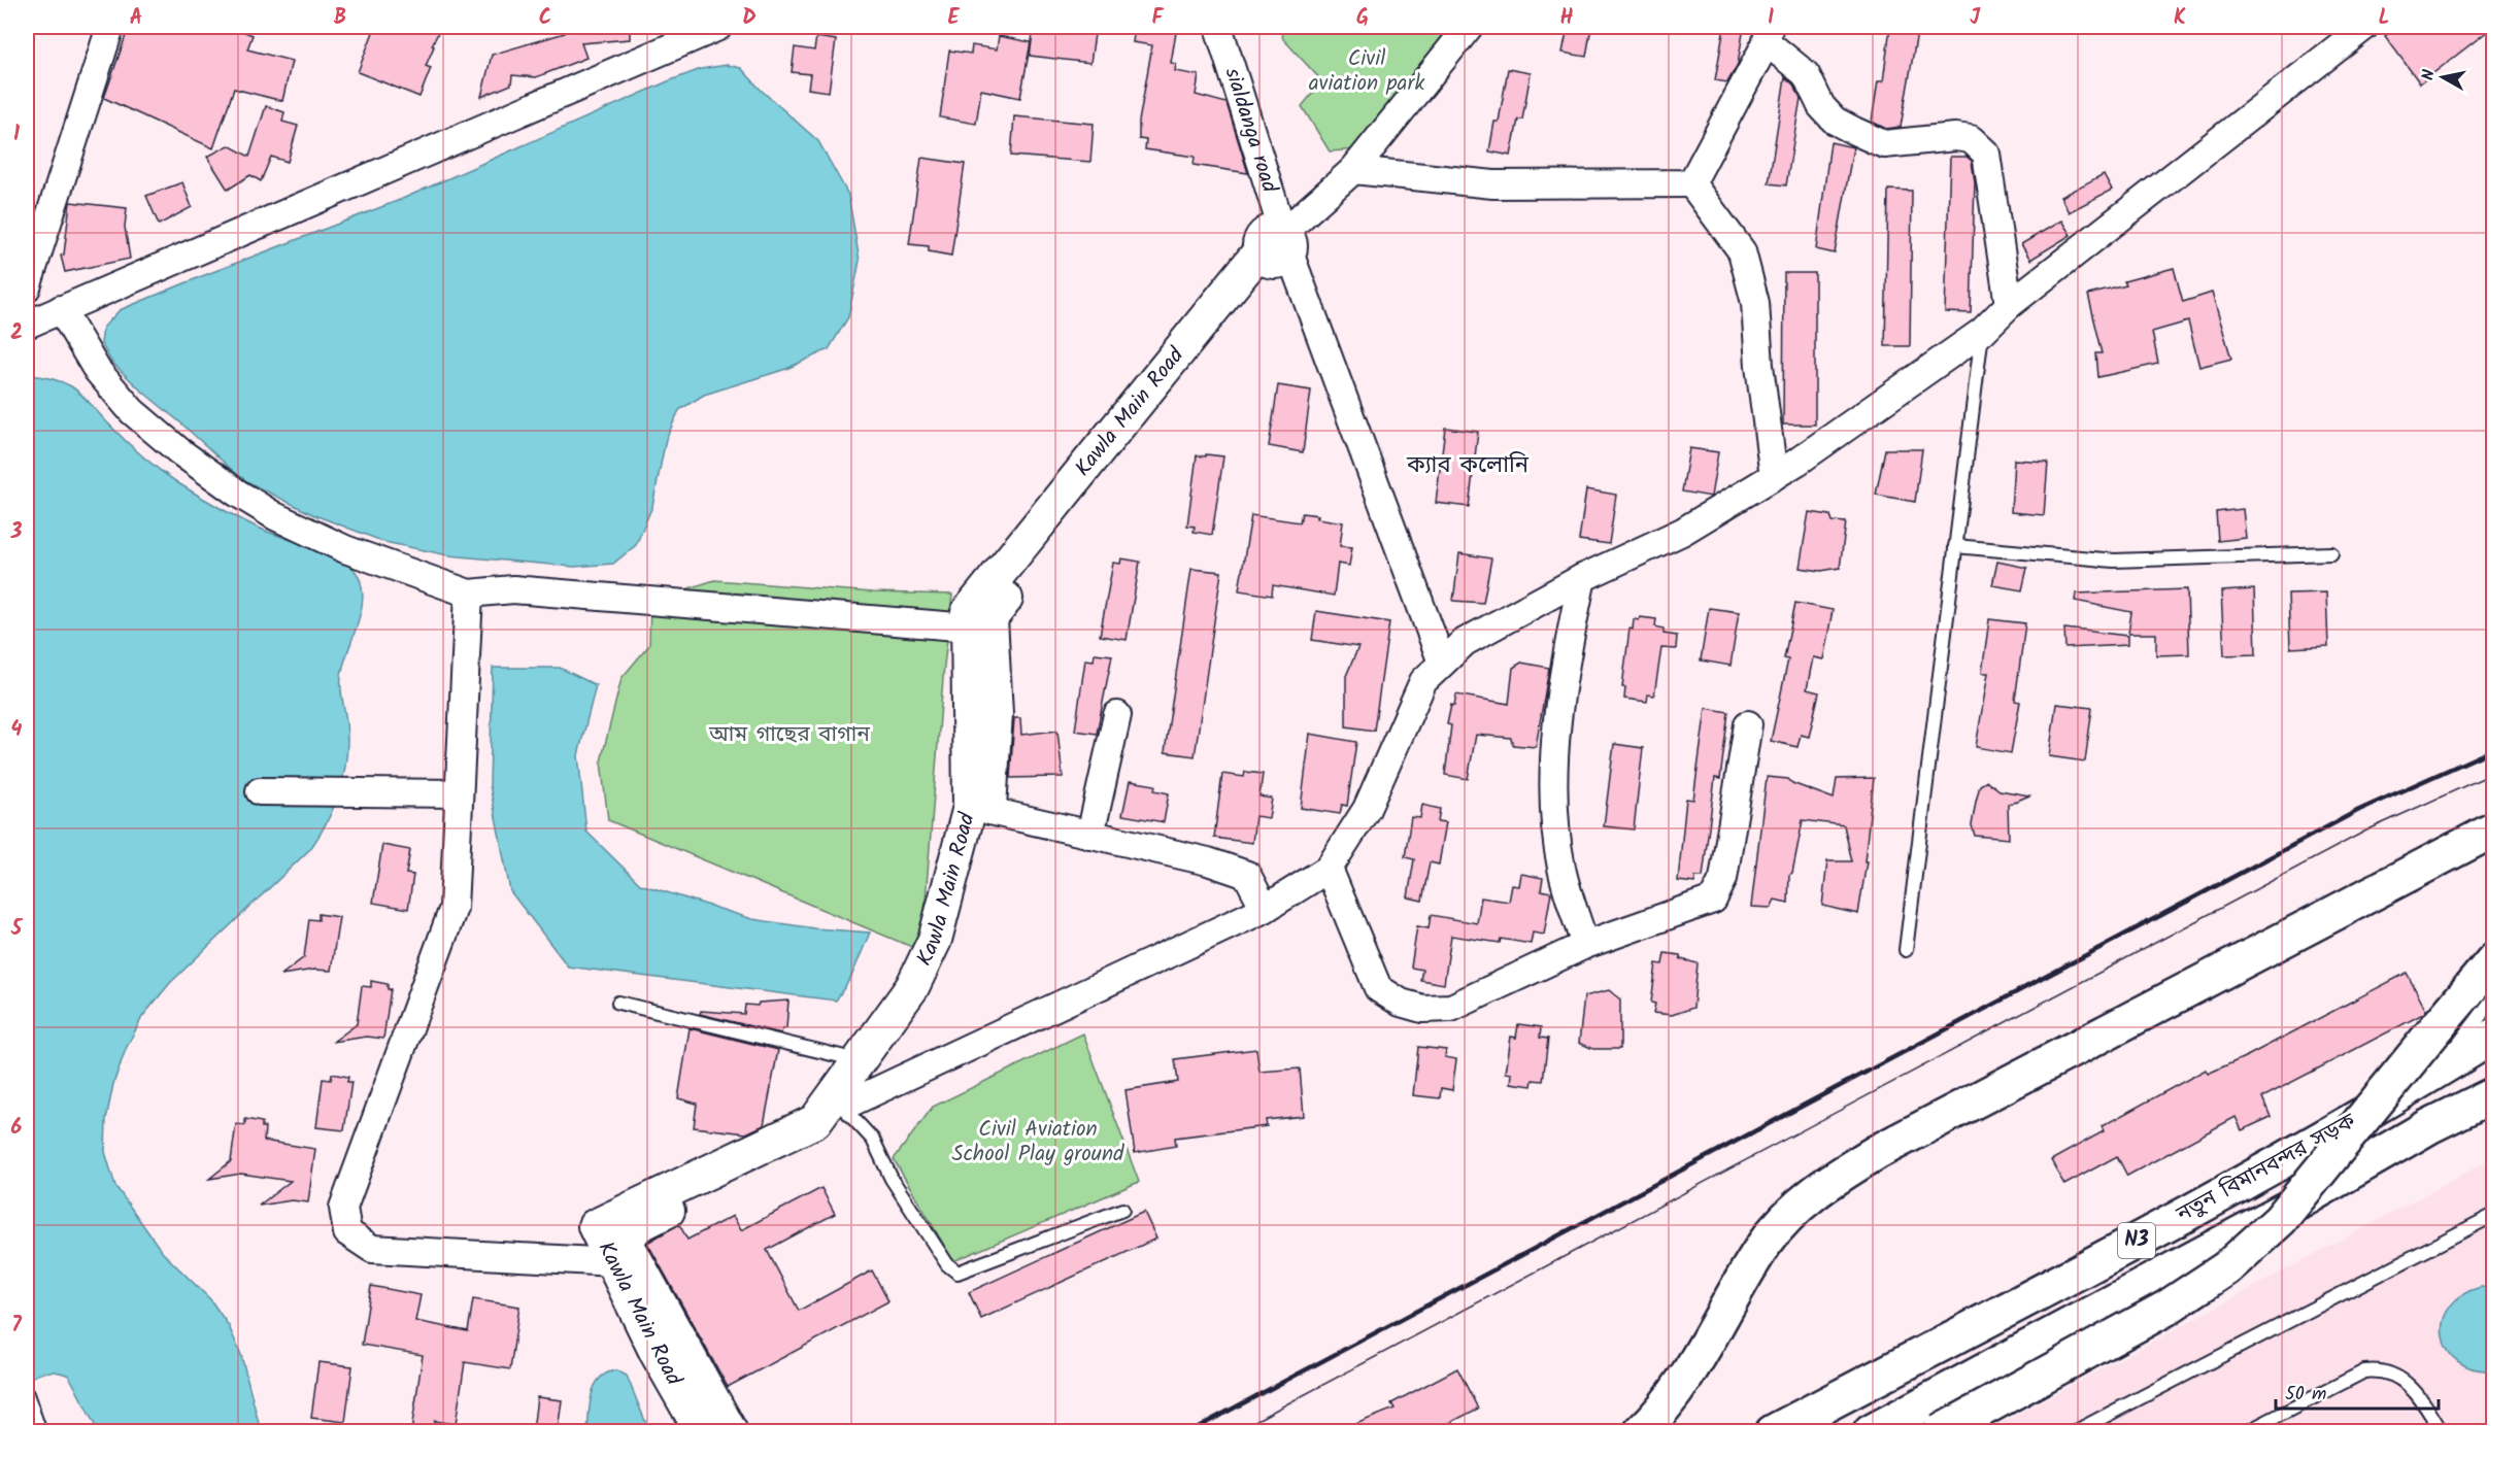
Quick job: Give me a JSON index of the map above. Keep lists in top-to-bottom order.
{
  "streets": {
    "highway": ["নতুন বিমানবন্দর সড়ক", "N3"],
    "street": ["sialdanga road", "Kawla Main Road"]
  },
  "crossings": [
    ["sialdanga road", "Kawla Main Road"]
  ],
  "districts": ["ক্যাব কলোনি"],
  "parks": ["Civil aviation park", "আম গাছের বাগান", "Civil Aviation School Play ground"],
  "scale_bar": "50 m",
  "north": "left",
  "grid": {
    "columns": [
      "A",
      "B",
      "C",
      "D",
      "E",
      "F",
      "G",
      "H",
      "I",
      "J",
      "K",
      "L"
    ],
    "rows": [
      "1",
      "2",
      "3",
      "4",
      "5",
      "6",
      "7"
    ]
  }
}
